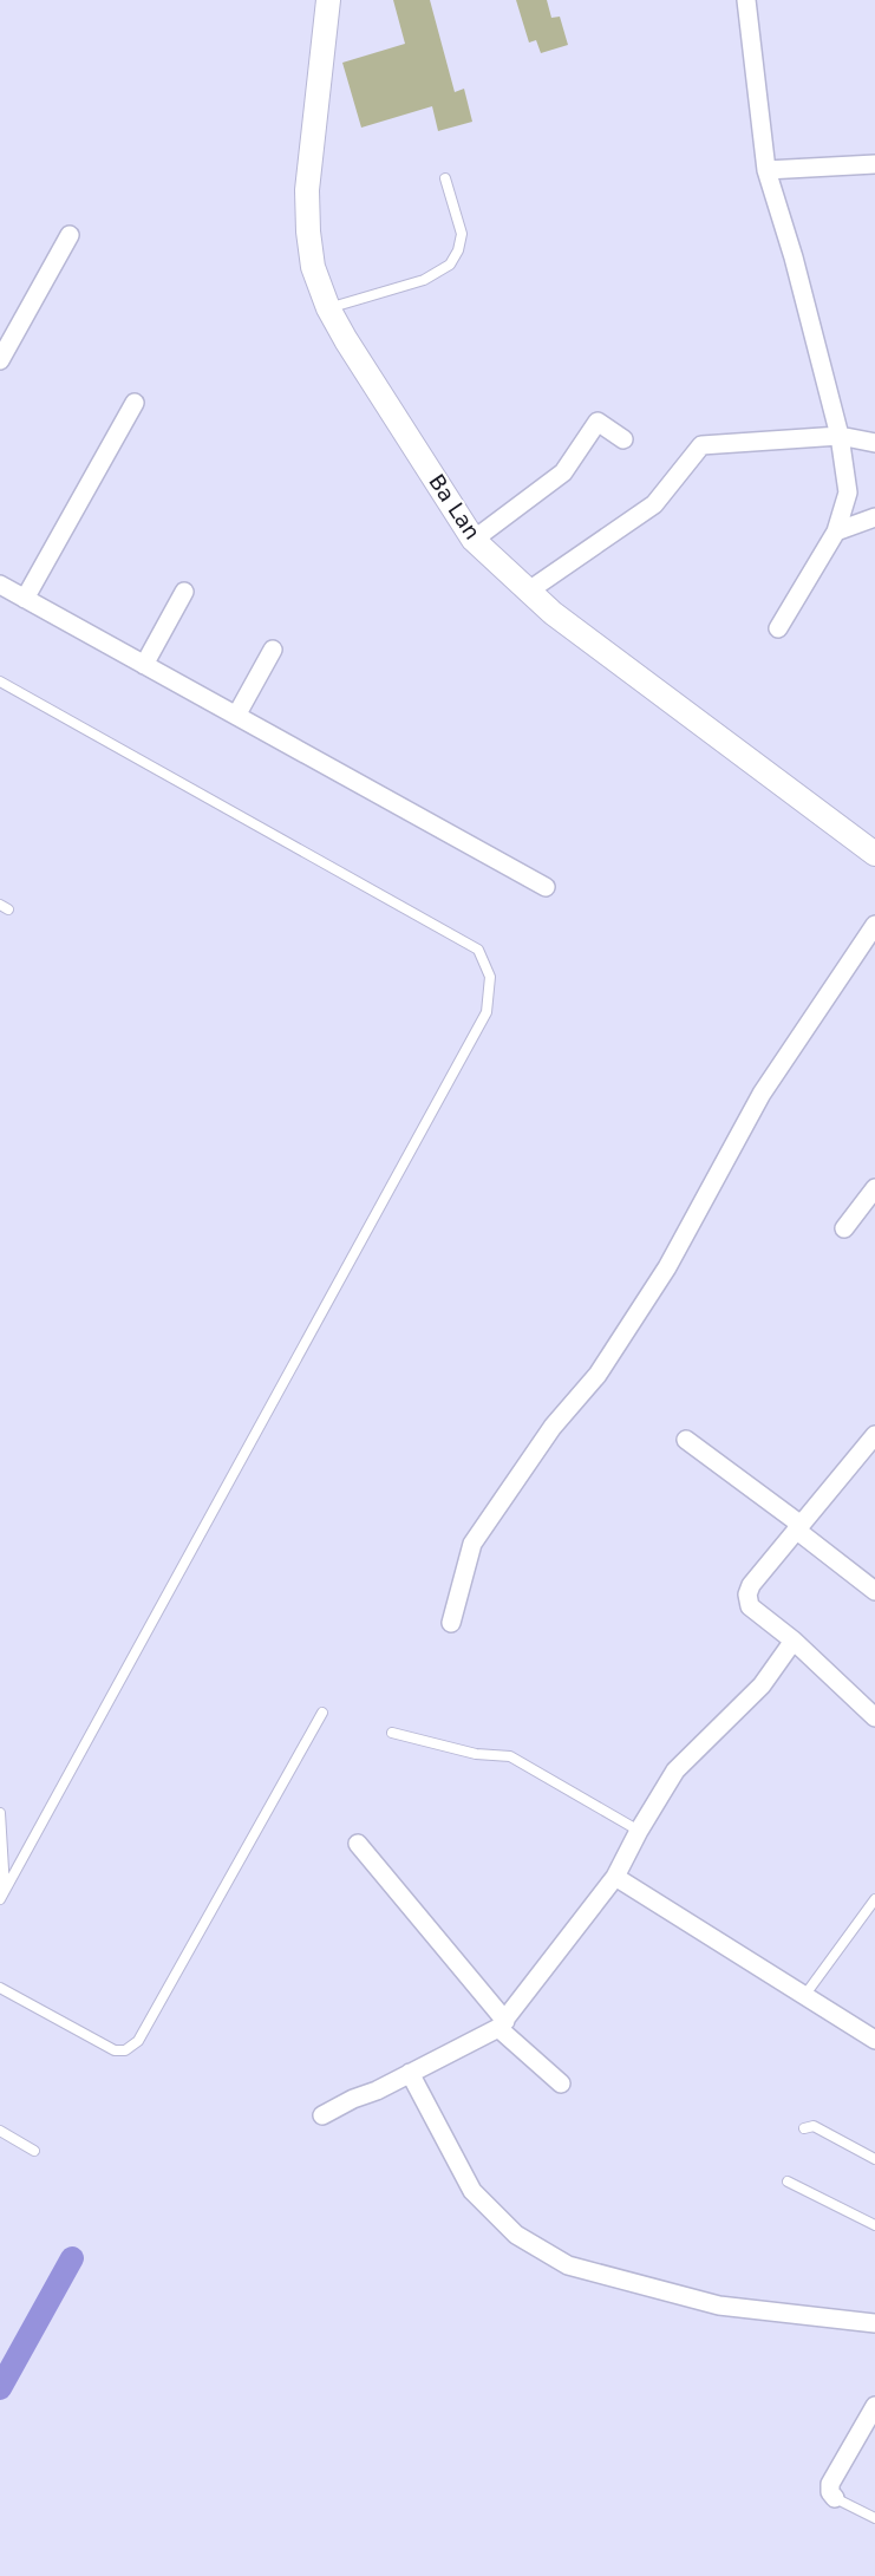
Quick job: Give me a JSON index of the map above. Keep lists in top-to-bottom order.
{
  "streets": {
    "street": ["Ba Lan"]
  }
}
